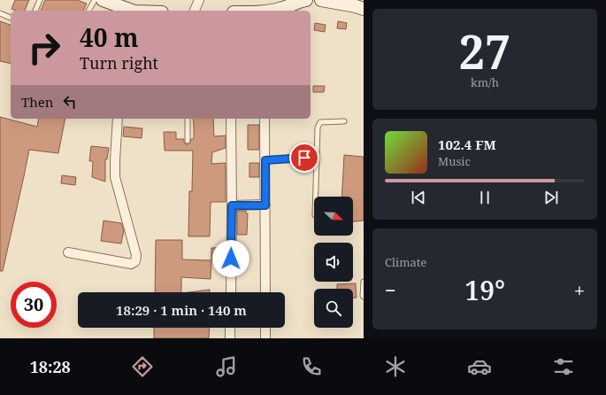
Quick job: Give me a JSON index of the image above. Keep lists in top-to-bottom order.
{
  "north": "right",
  "page": {
    "tile": [
      ["27", "km/h"],
      "Climate"
    ],
    "turn": ["40 m", "Turn right"],
    "then": "Then",
    "song": ["102.4 FM", "Music"],
    "heat": ["−", "19°", "+"],
    "limit": "30",
    "trip": "18:29 · 1 min · 140 m",
    "tabs": "18:28"
  }
}
